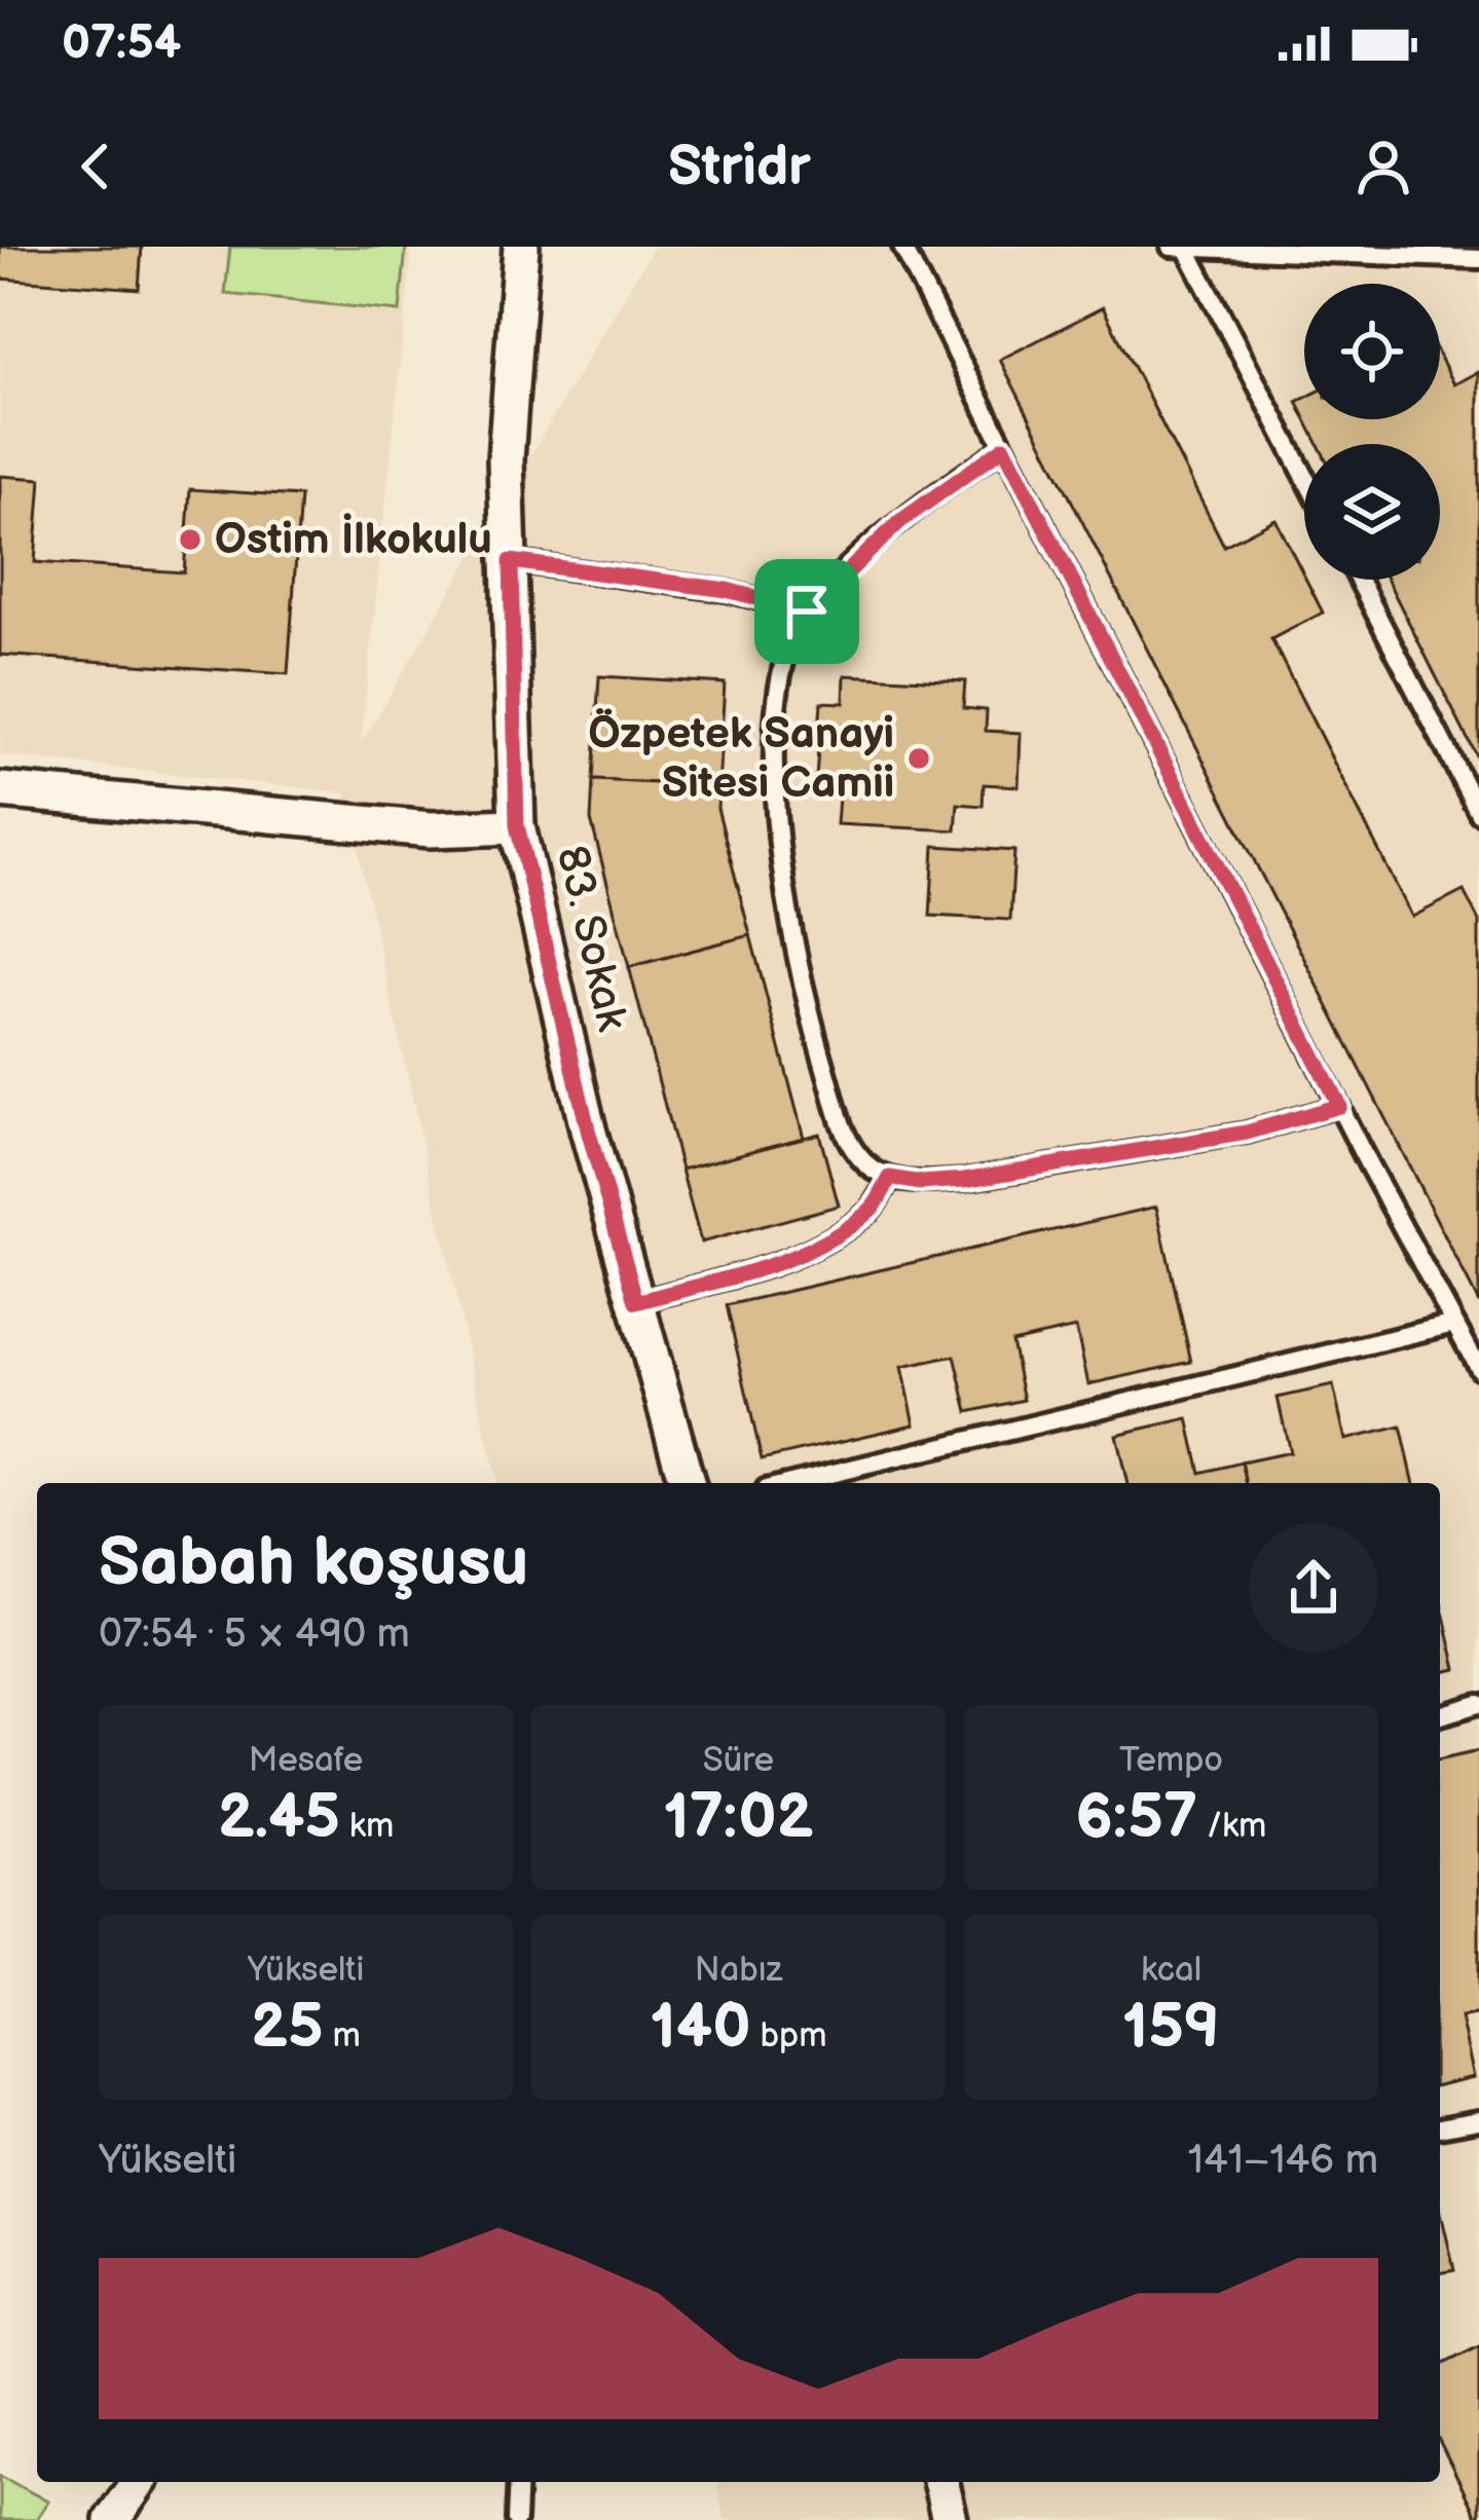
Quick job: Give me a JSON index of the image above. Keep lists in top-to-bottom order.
{
  "streets": {
    "street": ["83. Sokak"]
  },
  "places": ["Ostim İlkokulu", "Özpetek Sanayi Sitesi Camii"],
  "page": {
    "status": "07:54",
    "header": "Stridr",
    "heading": ["Sabah koşusu", "07:54 · 5 × 490 m"],
    "stats": [
      ["Mesafe", "2.45 km"],
      ["Süre", "17:02"],
      ["Tempo", "6:57 /km"],
      ["Yükselti", "25 m"],
      ["Nabız", "140 bpm"],
      ["kcal", "159"]
    ],
    "chart": ["Yükselti", "141–146 m"]
  }
}
